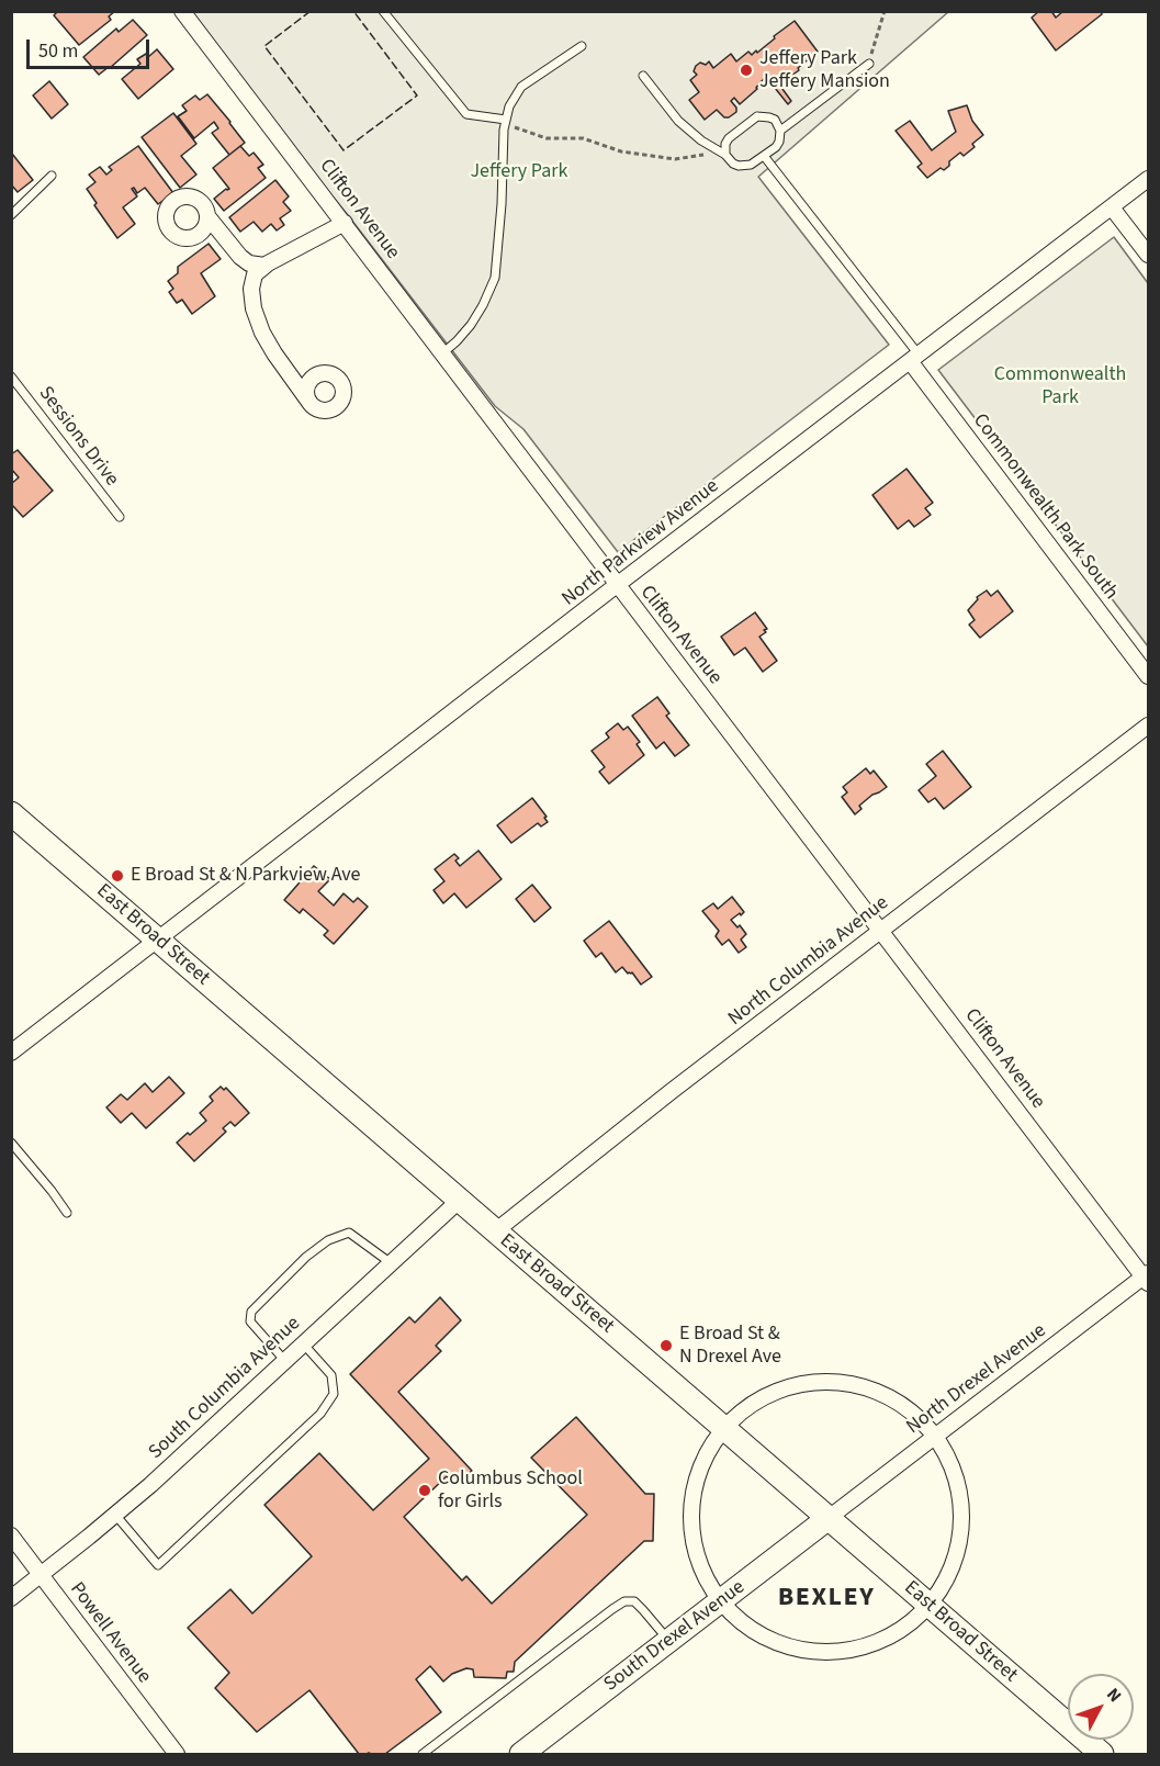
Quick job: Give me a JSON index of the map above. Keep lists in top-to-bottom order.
{
  "streets": {
    "main road": ["East Broad Street", "South Drexel Avenue"],
    "street": [
      "Clifton Avenue",
      "Commonwealth Park South",
      "North Parkview Avenue",
      "North Columbia Avenue",
      "North Drexel Avenue",
      "South Columbia Avenue",
      "Powell Avenue"
    ],
    "lane": ["Sessions Drive"]
  },
  "crossings": [
    ["Clifton Avenue", "North Parkview Avenue"],
    ["Clifton Avenue", "North Columbia Avenue"],
    ["Clifton Avenue", "North Drexel Avenue"],
    ["Commonwealth Park South", "North Parkview Avenue"],
    ["North Parkview Avenue", "East Broad Street"],
    ["East Broad Street", "North Columbia Avenue"],
    ["East Broad Street", "North Drexel Avenue"],
    ["East Broad Street", "South Columbia Avenue"],
    ["East Broad Street", "South Drexel Avenue"],
    ["North Drexel Avenue", "South Drexel Avenue"],
    ["South Columbia Avenue", "Powell Avenue"]
  ],
  "districts": ["BEXLEY"],
  "parks": ["Jeffery Park", "Commonwealth Park"],
  "places": [
    "Jeffery Park Jeffery Mansion",
    "E Broad St & N Parkview Ave",
    "E Broad St & N Drexel Ave",
    "Columbus School for Girls"
  ],
  "scale_bar": "50 m",
  "north": "top right"
}
